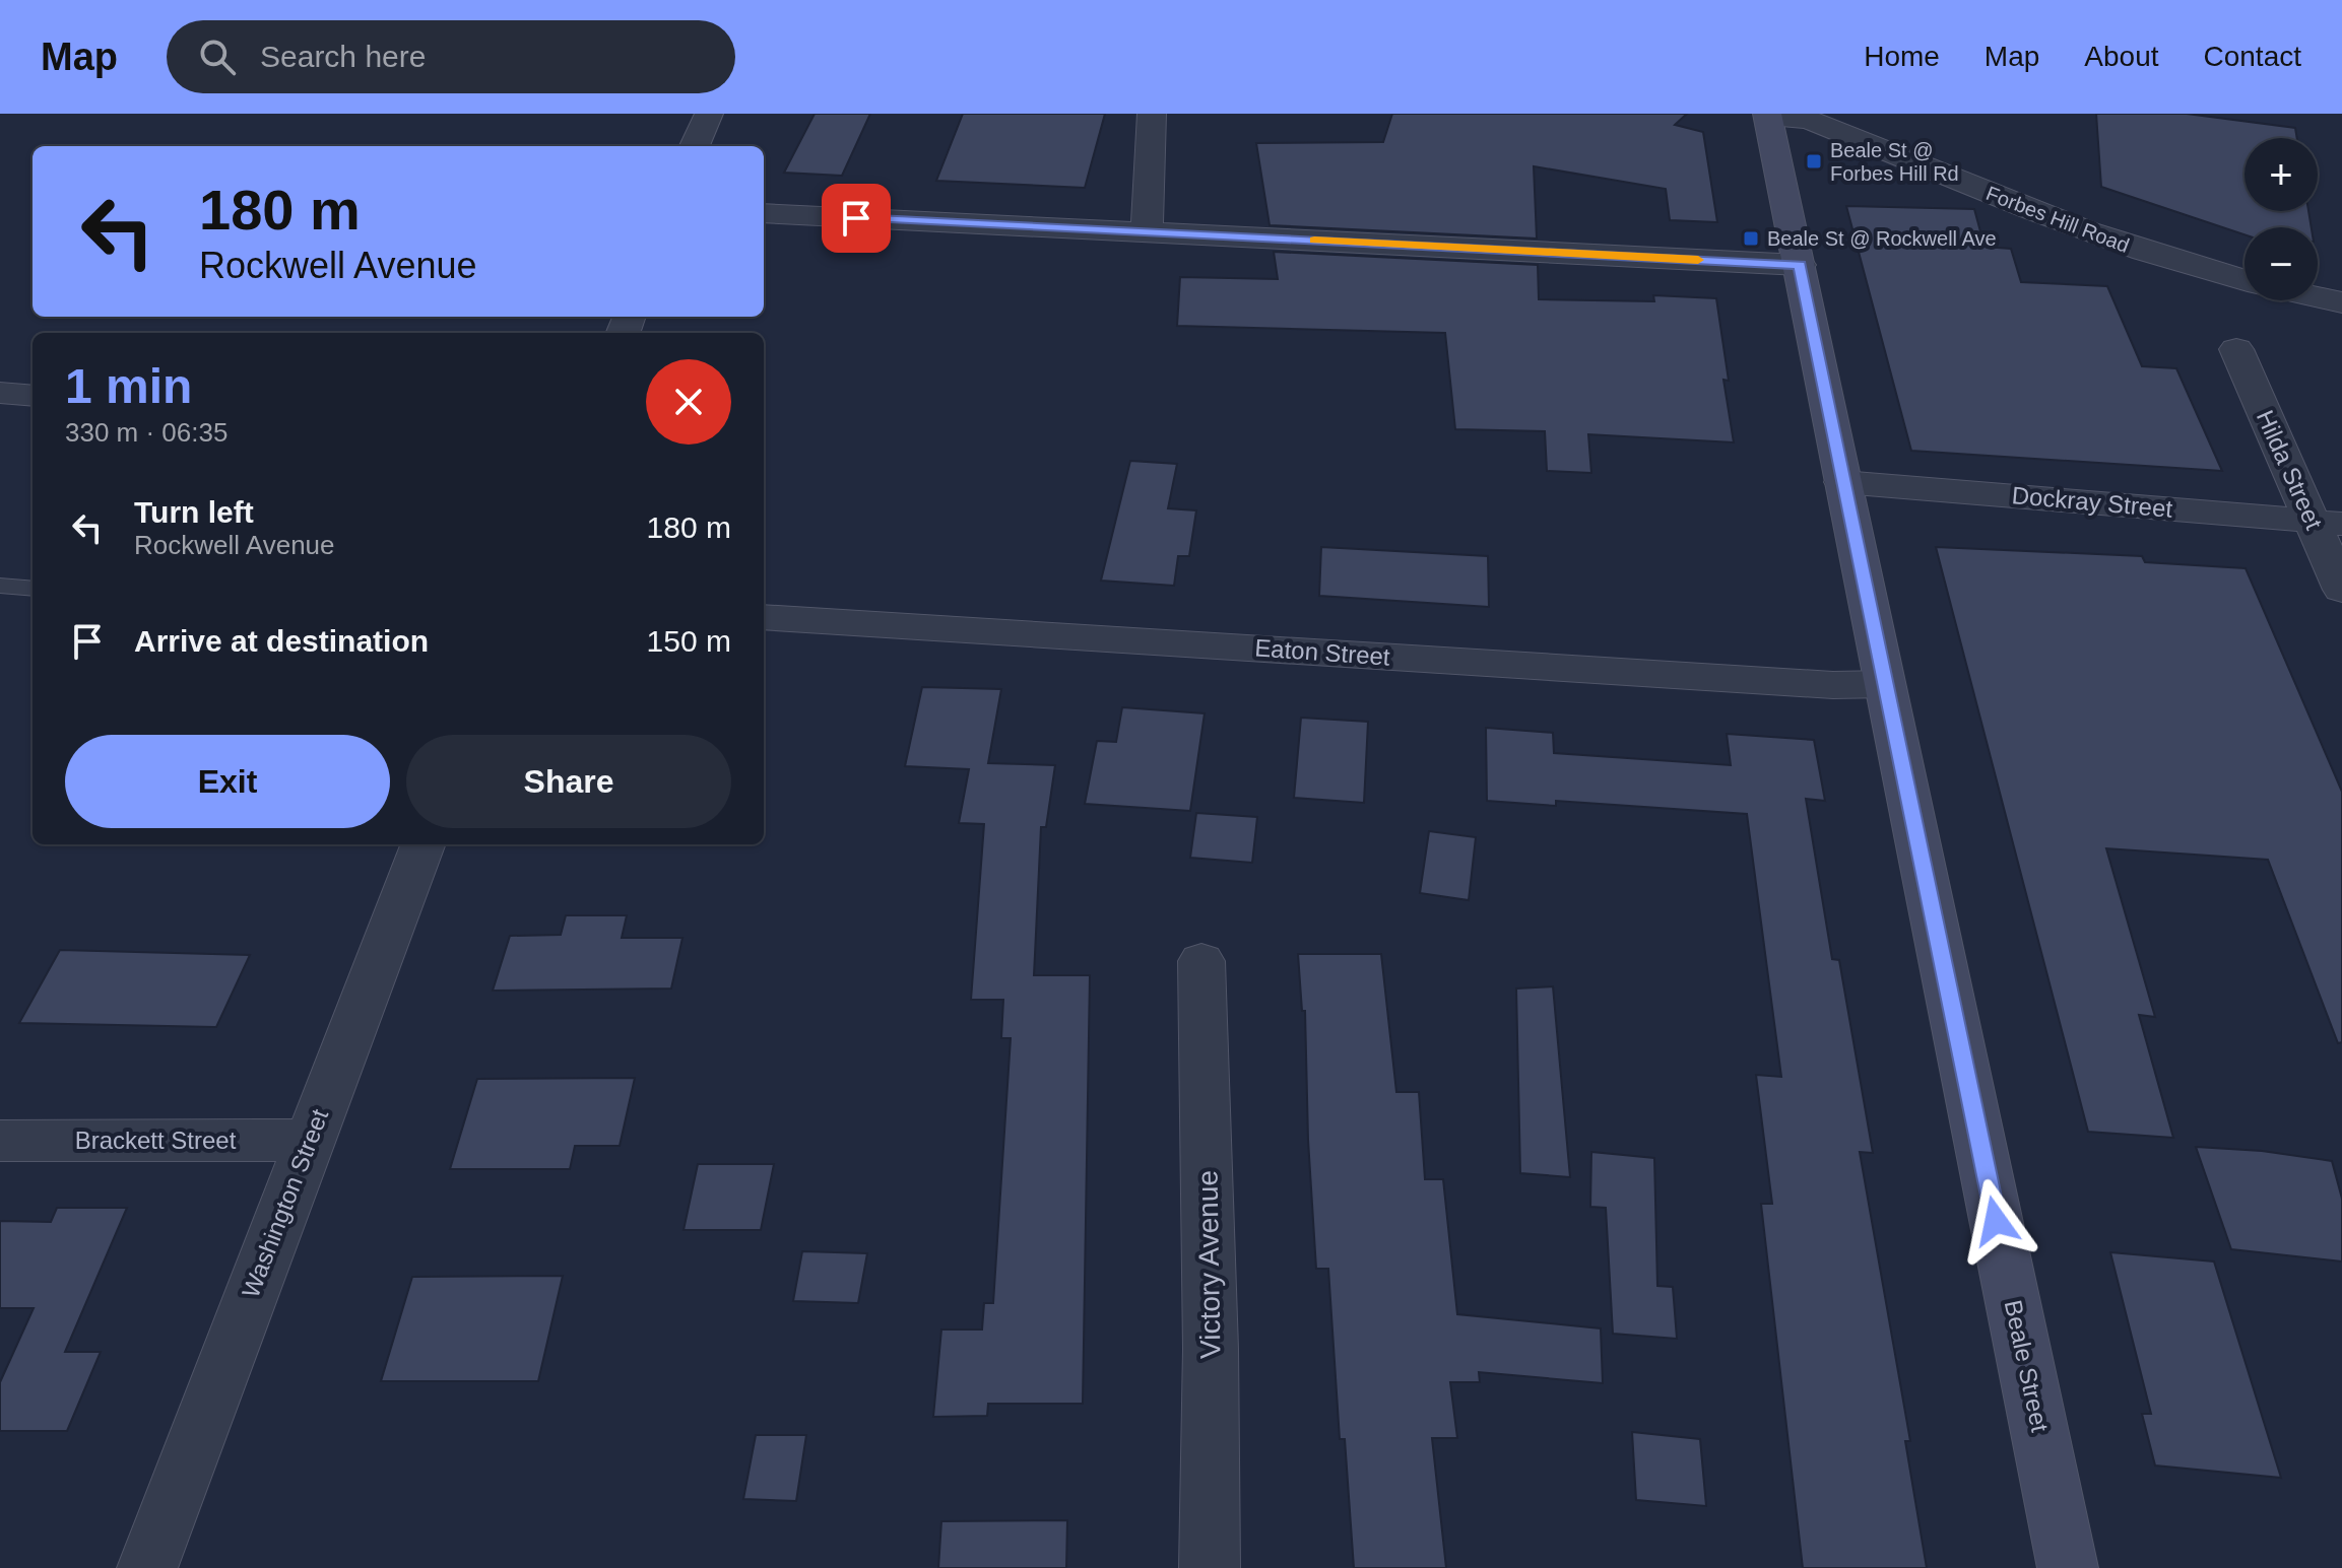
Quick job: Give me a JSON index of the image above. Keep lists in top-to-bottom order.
{
  "streets": {
    "main road": ["Beale Street"],
    "street": [
      "Forbes Hill Road",
      "Hilda Street",
      "Dockray Street",
      "Eaton Street",
      "Brackett Street",
      "Washington Street",
      "Victory Avenue"
    ]
  },
  "crossings": [
    ["Forbes Hill Road", "Beale Street"],
    ["Hilda Street", "Dockray Street"],
    ["Dockray Street", "Beale Street"],
    ["Eaton Street", "Beale Street"],
    ["Brackett Street", "Washington Street"]
  ],
  "places": {
    "transit": ["Beale St @ Forbes Hill Rd", "Beale St @ Rockwell Ave"]
  },
  "page": {
    "header": "Map",
    "search": "Search here",
    "nav": [
      "Home",
      "Map",
      "About",
      "Contact"
    ],
    "map_buttons": ["+", "−"],
    "turn": ["180 m", "Rockwell Avenue"],
    "heading": ["1 min", "330 m · 06:35"],
    "list": [
      {
        "name": "Turn left",
        "note": "Rockwell Avenue",
        "value": "180 m"
      },
      {
        "name": "Arrive at destination",
        "value": "150 m"
      }
    ],
    "buttons": ["Exit", "Share"]
  }
}
